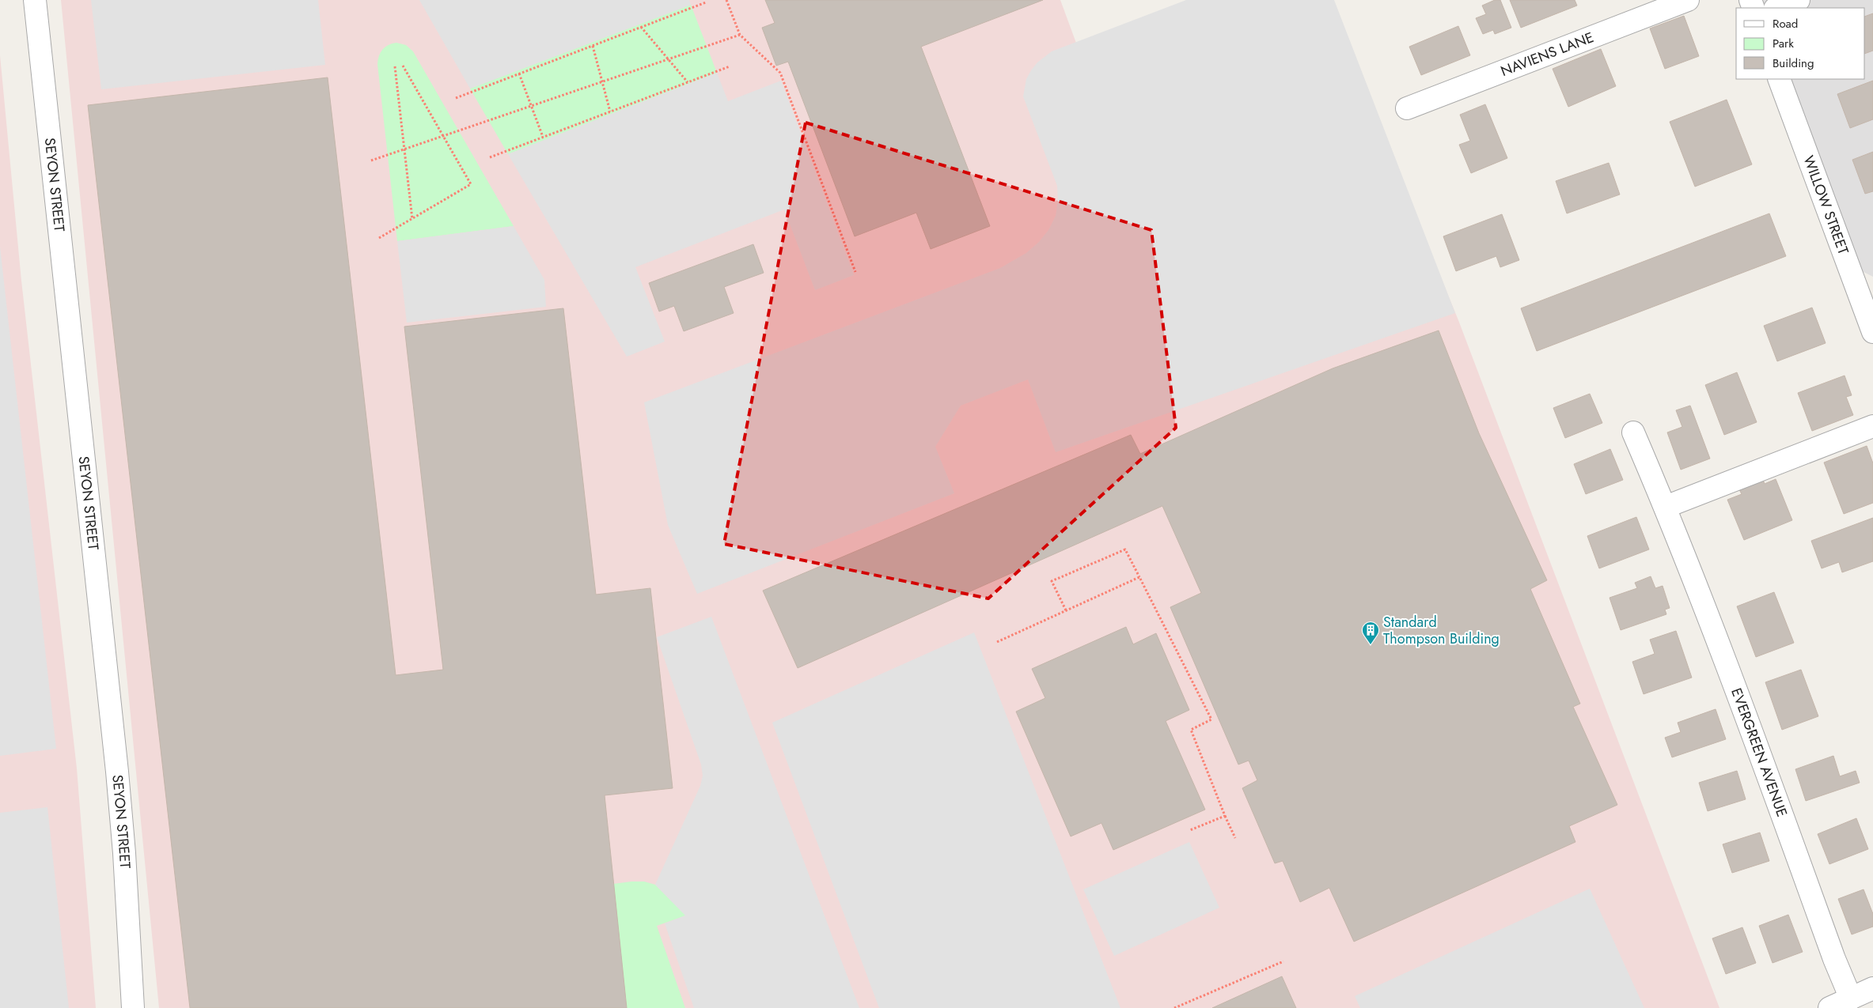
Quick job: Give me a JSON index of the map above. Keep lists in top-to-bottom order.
{
  "streets": {
    "street": [
      "NAVIENS LANE",
      "SEYON STREET",
      "WILLOW STREET",
      "EVERGREEN AVENUE"
    ]
  },
  "places": {
    "building": ["Standard Thompson Building"]
  },
  "legend": ["Road", "Park", "Building"]
}
